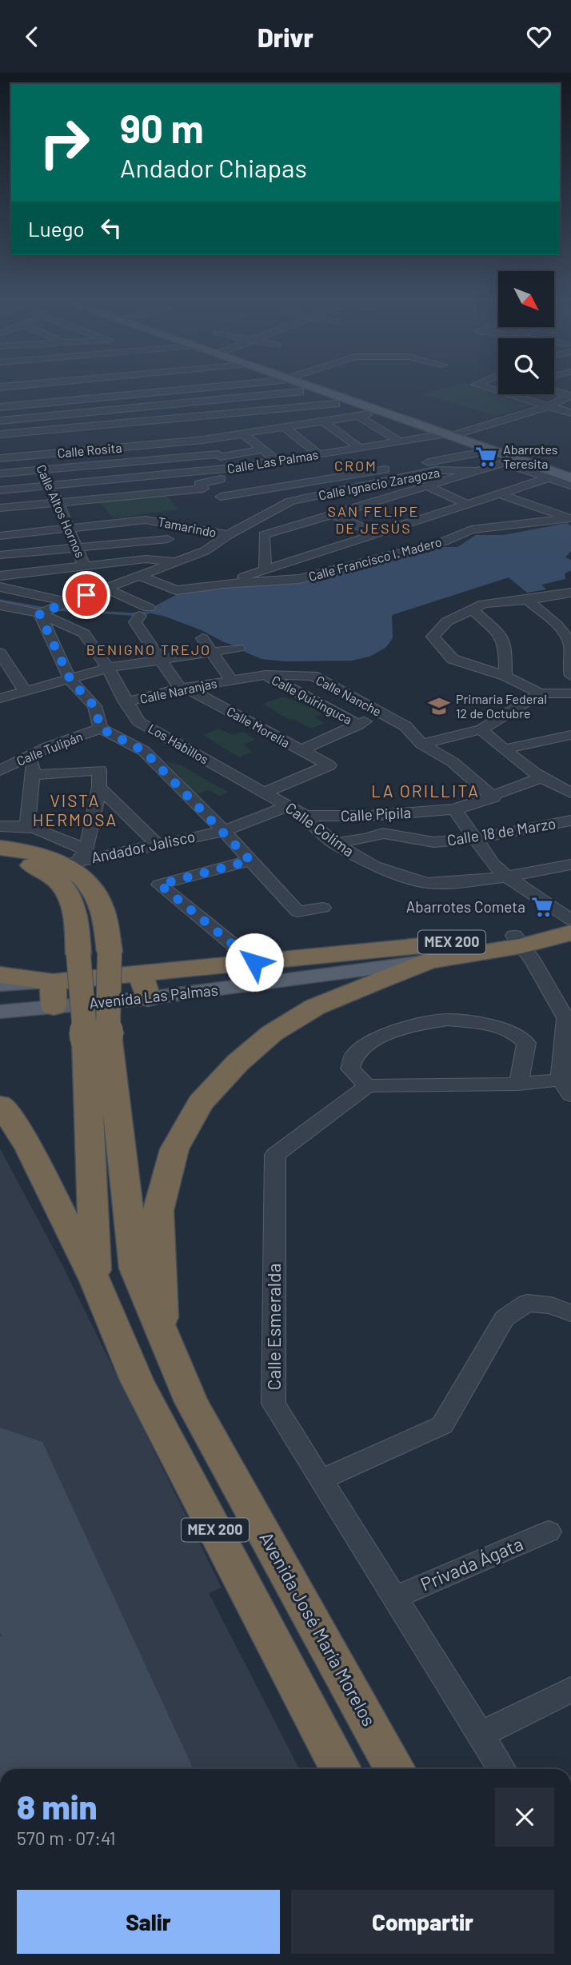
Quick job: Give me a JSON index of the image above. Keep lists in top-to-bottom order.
{
  "streets": {
    "highway": ["MEX 200", "Avenida Las Palmas", "Avenida José María Morelos"],
    "street": [
      "Calle Rosita",
      "Calle Las Palmas",
      "Calle Ignacio Zaragoza",
      "Calle Altos Hornos",
      "Tamarindo",
      "Calle Francisco I. Madero",
      "Calle Naranjas",
      "Calle Nanche",
      "Calle Quiringuca",
      "Calle Morelia",
      "Los Habillos",
      "Calle Tulipán",
      "Calle Pípila",
      "Calle Colima",
      "Calle 18 de Marzo",
      "Andador Jalisco",
      "Calle Esmeralda",
      "Privada Ágata"
    ]
  },
  "crossings": [
    ["Calle Rosita", "Calle Altos Hornos"],
    ["Calle Las Palmas", "Calle Altos Hornos"],
    ["Calle Ignacio Zaragoza", "Tamarindo"],
    ["Calle Ignacio Zaragoza", "Los Habillos"],
    ["Calle Naranjas", "Calle Nanche"],
    ["Calle Naranjas", "Calle Morelia"],
    ["Calle Naranjas", "Los Habillos"],
    ["Calle Nanche", "Calle Quiringuca"],
    ["Calle Nanche", "Calle Pípila"],
    ["Calle Morelia", "Los Habillos"],
    ["Calle Morelia", "Calle Colima"],
    ["Los Habillos", "Calle Colima"],
    ["Calle Pípila", "Calle Colima"],
    ["Calle Colima", "Calle 18 de Marzo"],
    ["Andador Jalisco", "MEX 200"],
    ["MEX 200", "Avenida Las Palmas"],
    ["MEX 200", "Avenida José María Morelos"],
    ["Calle Esmeralda", "Privada Ágata"]
  ],
  "districts": [
    "CROM",
    "SAN FELIPE DE JESÚS",
    "BENIGNO TREJO",
    "LA ORILLITA",
    "VISTA HERMOSA"
  ],
  "places": {
    "supermarket": ["Abarrotes Teresita", "Abarrotes Cometa"],
    "school or university": ["Primaria Federal 12 de Octubre"]
  },
  "north": "bottom right",
  "page": {
    "header": "Drivr",
    "turn": ["90 m", "Andador Chiapas"],
    "then": "Luego",
    "heading": ["8 min", "570 m · 07:41"],
    "buttons": ["Salir", "Compartir"]
  }
}
